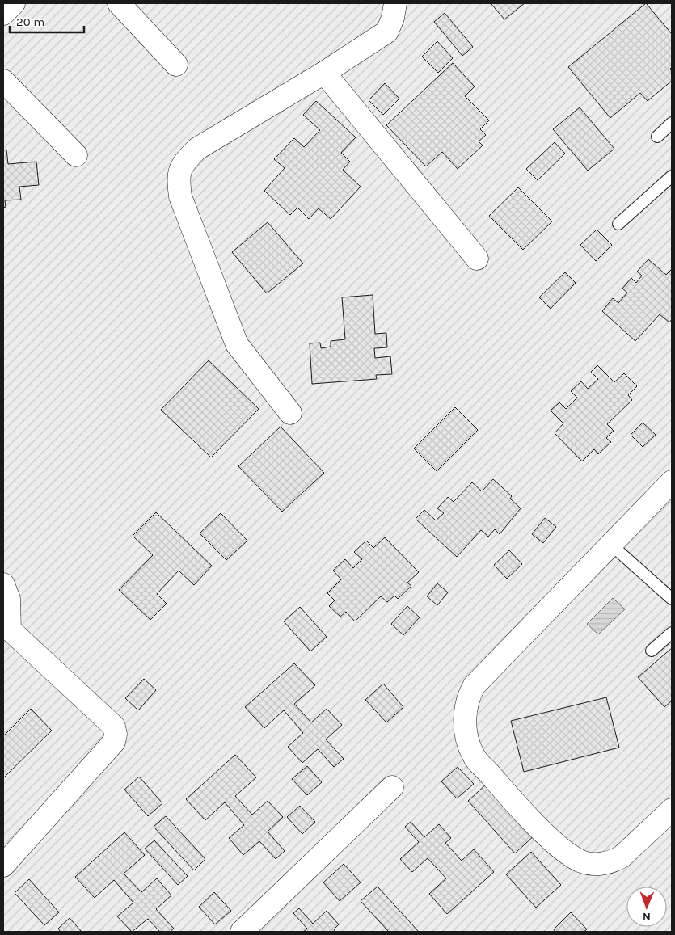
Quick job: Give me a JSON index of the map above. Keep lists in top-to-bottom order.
{
  "scale_bar": "20 m",
  "north": "bottom"
}
